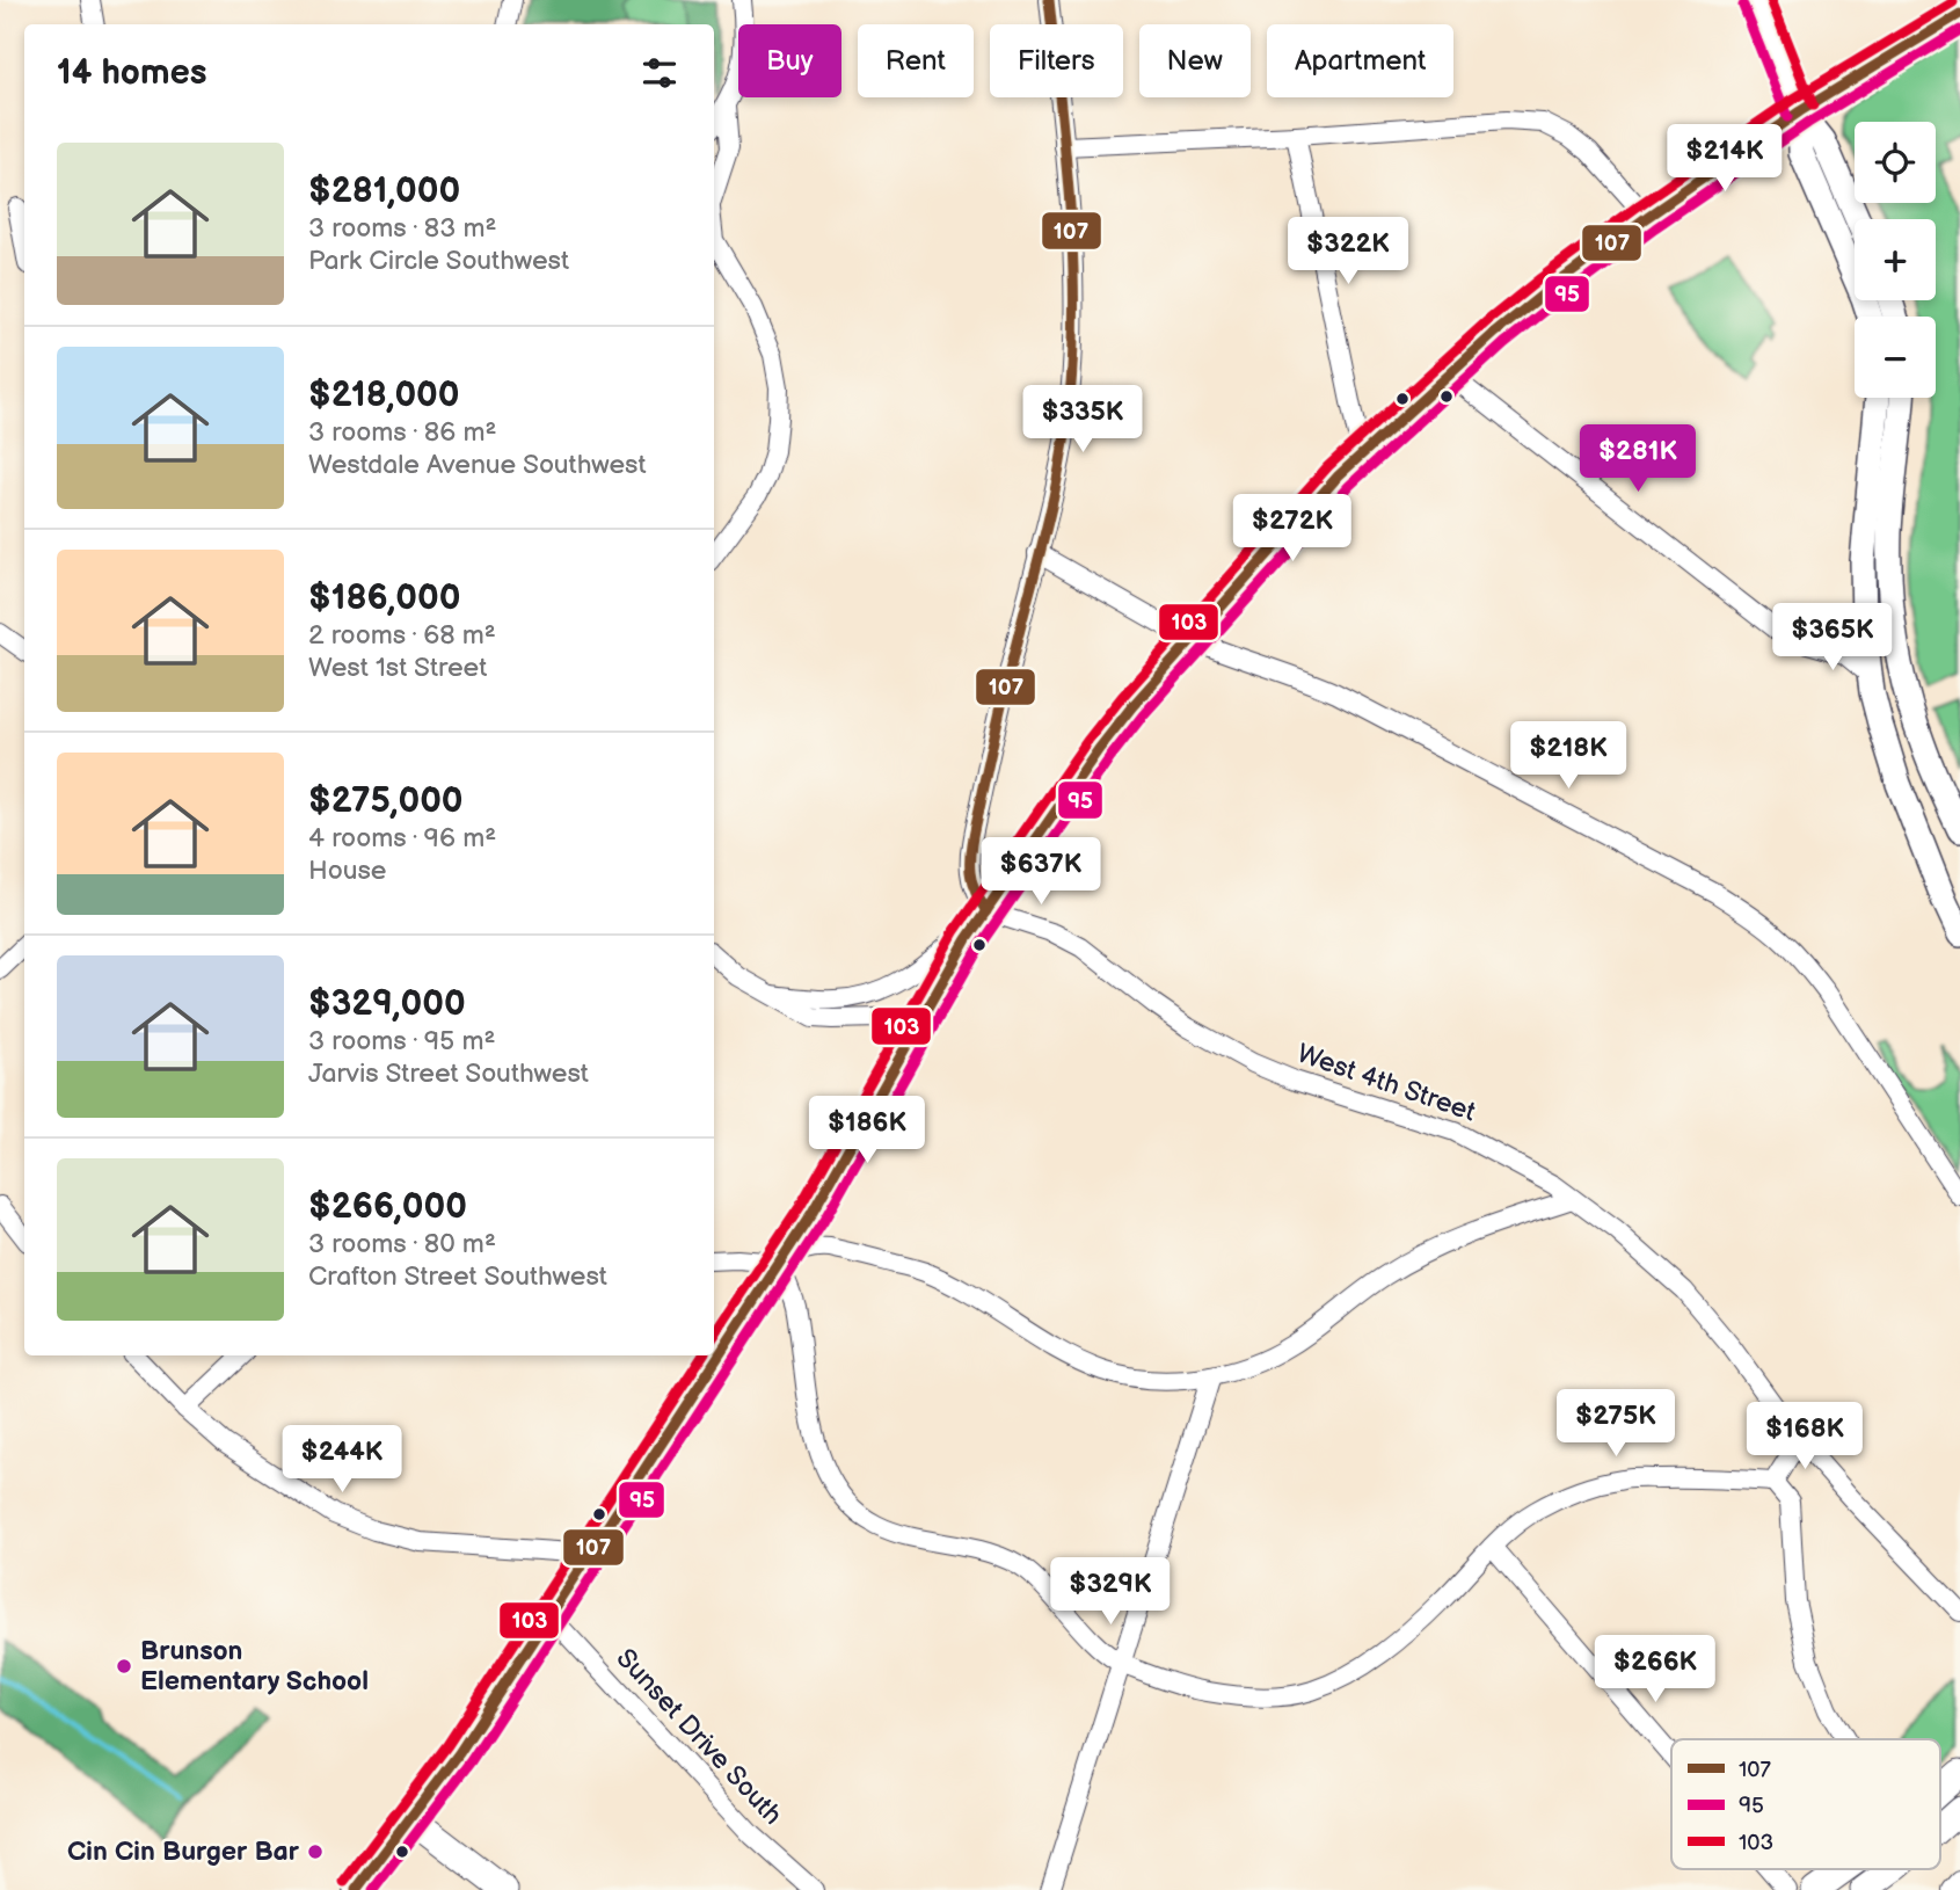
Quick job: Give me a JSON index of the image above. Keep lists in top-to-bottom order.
{
  "streets": {
    "street": ["West 4th Street", "Sunset Drive South"]
  },
  "places": ["Brunson Elementary School", "Cin Cin Burger Bar"],
  "lines": ["transit line 107", "transit line 103", "transit line 95"],
  "legend": ["107", "95", "103"],
  "page": {
    "chip": [
      "Buy",
      "Rent",
      "Filters",
      "New",
      "Apartment"
    ],
    "heading": "14 homes",
    "map_buttons": ["+", "−"],
    "list": [
      {
        "name": "$281,000",
        "note": "3 rooms · 83 m² · Park Circle Southwest"
      },
      {
        "name": "$218,000",
        "note": "3 rooms · 86 m² · Westdale Avenue Southwest"
      },
      {
        "name": "$186,000",
        "note": "2 rooms · 68 m² · West 1st Street"
      },
      {
        "name": "$275,000",
        "note": "4 rooms · 96 m² · House"
      },
      {
        "name": "$329,000",
        "note": "3 rooms · 95 m² · Jarvis Street Southwest"
      },
      {
        "name": "$266,000",
        "note": "3 rooms · 80 m² · Crafton Street Southwest"
      }
    ],
    "price": [
      "$214K",
      "$322K",
      "$335K",
      "$281K",
      "$272K",
      "$365K",
      "$218K",
      "$637K",
      "$186K",
      "$275K",
      "$168K",
      "$244K",
      "$329K",
      "$266K"
    ]
  }
}
